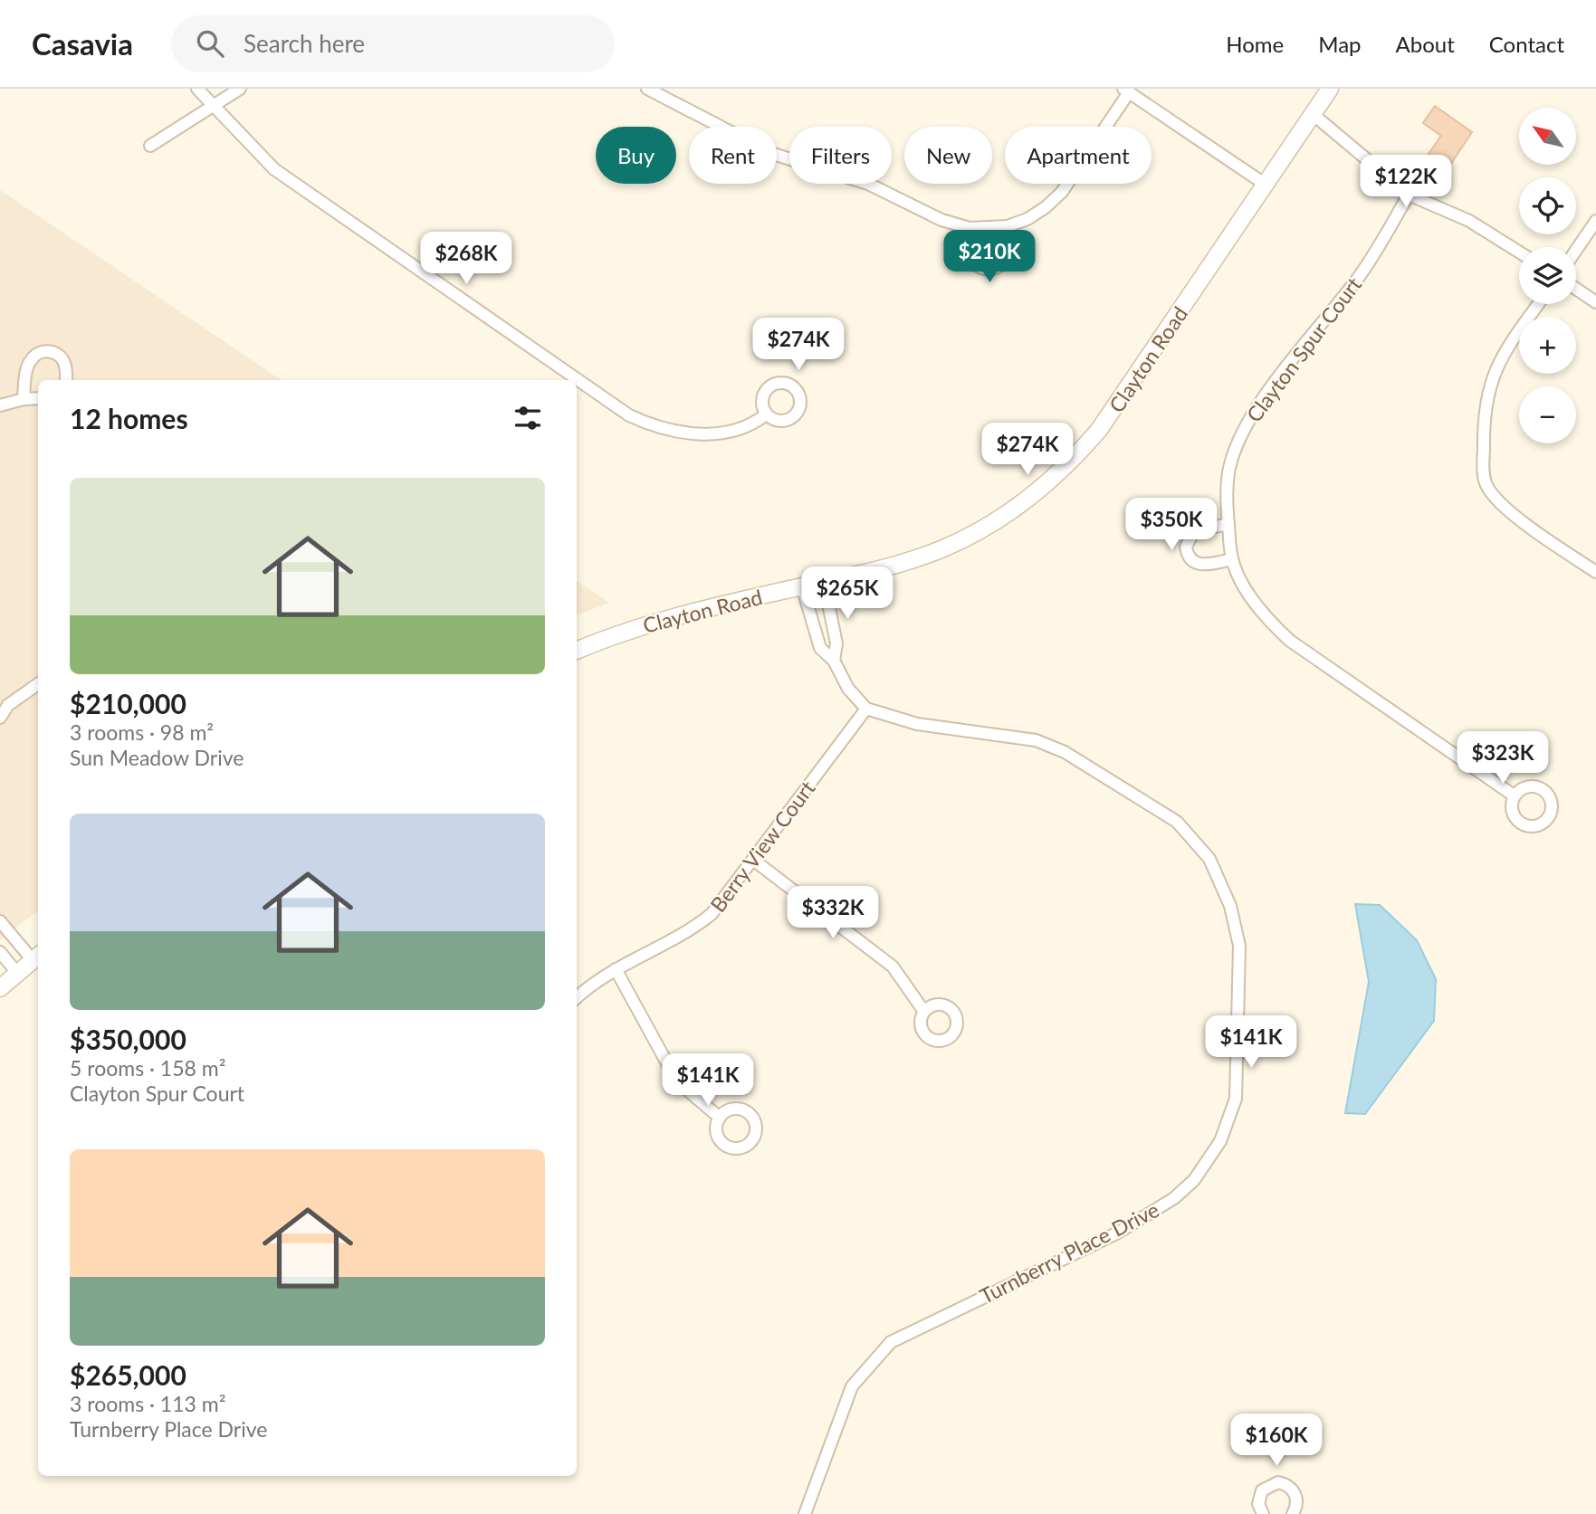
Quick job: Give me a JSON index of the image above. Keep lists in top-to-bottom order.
{
  "streets": {
    "main road": ["Clayton Road"],
    "street": ["Clayton Spur Court", "Berry View Court", "Turnberry Place Drive"]
  },
  "crossings": [
    ["Berry View Court", "Turnberry Place Drive"]
  ],
  "north": "top left",
  "page": {
    "header": "Casavia",
    "search": "Search here",
    "nav": [
      "Home",
      "Map",
      "About",
      "Contact"
    ],
    "map_buttons": ["+", "−"],
    "chip": [
      "Buy",
      "Rent",
      "Filters",
      "New",
      "Apartment"
    ],
    "price": [
      "$122K",
      "$210K",
      "$268K",
      "$274K",
      "$274K",
      "$350K",
      "$265K",
      "$323K",
      "$332K",
      "$141K",
      "$141K",
      "$160K"
    ],
    "heading": "12 homes",
    "list": [
      {
        "name": "$210,000",
        "note": "3 rooms · 98 m² · Sun Meadow Drive"
      },
      {
        "name": "$350,000",
        "note": "5 rooms · 158 m² · Clayton Spur Court"
      },
      {
        "name": "$265,000",
        "note": "3 rooms · 113 m² · Turnberry Place Drive"
      }
    ]
  }
}
